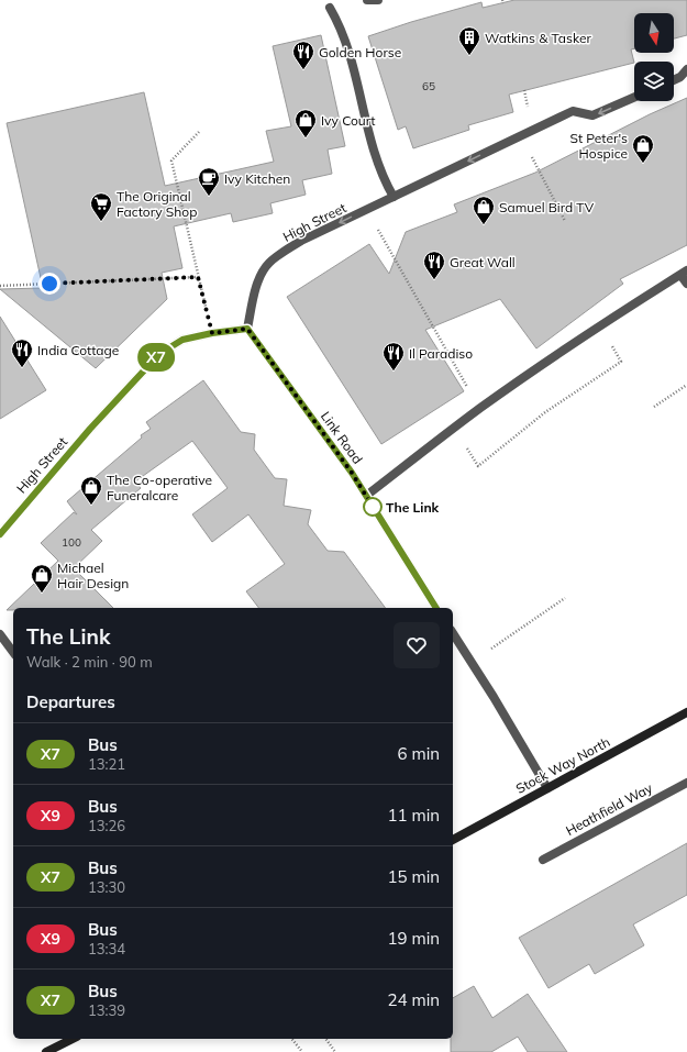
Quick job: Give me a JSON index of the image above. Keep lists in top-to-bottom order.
{
  "streets": {
    "main road": ["Stock Way North"],
    "street": ["High Street", "Link Road", "Heathfield Way"]
  },
  "crossings": [
    ["High Street", "Link Road"]
  ],
  "one_way": ["High Street"],
  "places": {
    "building": ["Watkins & Tasker"],
    "restaurant": [
      "Golden Horse",
      "Great Wall",
      "India Cottage",
      "Il Paradiso"
    ],
    "shop": [
      "Ivy Court",
      "St Peter's Hospice",
      "Samuel Bird TV",
      "The Co-operative Funeralcare",
      "Michael Hair Design"
    ],
    "cafe": ["Ivy Kitchen"],
    "supermarket": ["The Original Factory Shop"],
    "other": ["The Link"]
  },
  "lines": ["bus line X7"],
  "house_numbers": ["65", "100"],
  "north": "bottom",
  "page": {
    "on_map": "X7",
    "heading": [
      ["The Link", "Walk · 2 min · 90 m"],
      "Departures"
    ],
    "list": [
      {
        "mark": "X7",
        "name": "Bus",
        "note": "13:21",
        "value": "6 min"
      },
      {
        "mark": "X9",
        "name": "Bus",
        "note": "13:26",
        "value": "11 min"
      },
      {
        "mark": "X7",
        "name": "Bus",
        "note": "13:30",
        "value": "15 min"
      },
      {
        "mark": "X9",
        "name": "Bus",
        "note": "13:34",
        "value": "19 min"
      },
      {
        "mark": "X7",
        "name": "Bus",
        "note": "13:39",
        "value": "24 min"
      }
    ]
  }
}
